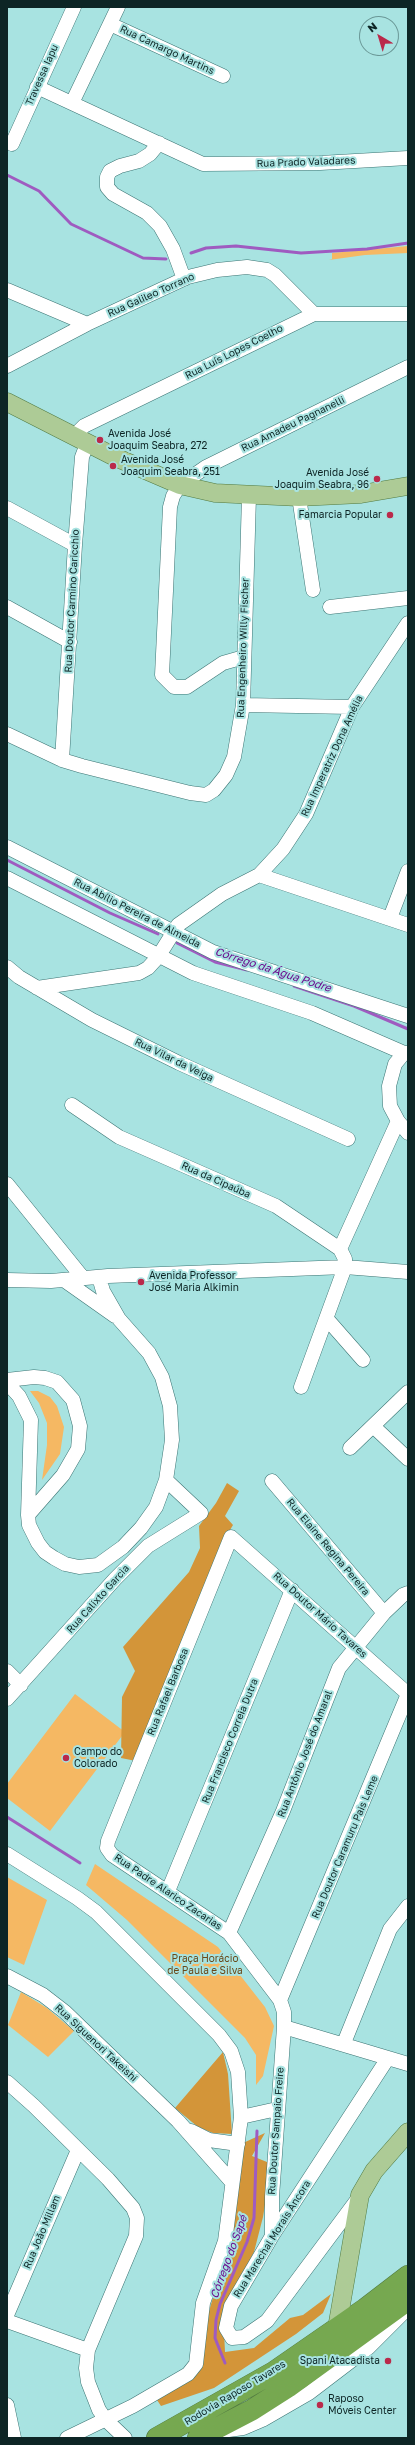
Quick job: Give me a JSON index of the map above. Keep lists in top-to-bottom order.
{
  "streets": {
    "highway": ["Rodovia Raposo Tavares"],
    "street": [
      "Rua Camargo Martins",
      "Travessa Iapu",
      "Rua Prado Valadares",
      "Rua Galileo Torrano",
      "Rua Luís Lopes Coelho",
      "Rua Amadeu Pagnanelli",
      "Rua Doutor Carmino Caricchio",
      "Rua Engenheiro Willy Fischer",
      "Rua Imperatriz Dona Amélia",
      "Rua Abílio Pereira de Almeida",
      "Rua Vilar da Veiga",
      "Rua da Cipaúba",
      "Rua Elaine Regina Pereira",
      "Rua Calixto Garcia",
      "Rua Doutor Mário Tavares",
      "Rua Rafael Barbosa",
      "Rua Francisco Correia Dutra",
      "Rua Antônio José do Amaral",
      "Rua Doutor Caramuru Pais Leme",
      "Rua Padre Alarico Zacarias",
      "Rua Siguenori Takeishi",
      "Rua Doutor Sampaio Freire",
      "Rua João Millam",
      "Rua Marechal Morais Âncora"
    ]
  },
  "crossings": [
    ["Rua Galileo Torrano", "Rua Luís Lopes Coelho"],
    ["Rua Luís Lopes Coelho", "Rua Doutor Carmino Caricchio"],
    ["Rua Doutor Carmino Caricchio", "Rua Engenheiro Willy Fischer"],
    ["Rua Imperatriz Dona Amélia", "Rua Abílio Pereira de Almeida"],
    ["Rua Imperatriz Dona Amélia", "Rua Vilar da Veiga"],
    ["Rua Elaine Regina Pereira", "Rua Antônio José do Amaral"],
    ["Rua Doutor Mário Tavares", "Rua Rafael Barbosa"],
    ["Rua Doutor Mário Tavares", "Rua Francisco Correia Dutra"],
    ["Rua Doutor Mário Tavares", "Rua Antônio José do Amaral"],
    ["Rua Doutor Mário Tavares", "Rua Doutor Caramuru Pais Leme"],
    ["Rua Rafael Barbosa", "Rua Padre Alarico Zacarias"],
    ["Rua Francisco Correia Dutra", "Rua Padre Alarico Zacarias"],
    ["Rua Antônio José do Amaral", "Rua Padre Alarico Zacarias"],
    ["Rua Doutor Caramuru Pais Leme", "Rua Padre Alarico Zacarias"],
    ["Rua Padre Alarico Zacarias", "Rua Doutor Sampaio Freire"],
    ["Rua Doutor Sampaio Freire", "Rua Marechal Morais Âncora"]
  ],
  "water": ["Córrego da Água Podre", "Córrego do Sapé"],
  "parks": ["Praça Horácio de Paula e Silva"],
  "places": [
    "Avenida José Joaquim Seabra, 272",
    "Avenida José Joaquim Seabra, 251",
    "Avenida José Joaquim Seabra, 96",
    "Famarcia Popular",
    "Avenida Professor José Maria Alkimin",
    "Campo do Colorado",
    "Spani Atacadista",
    "Raposo Móveis Center"
  ],
  "north": "top left"
}
